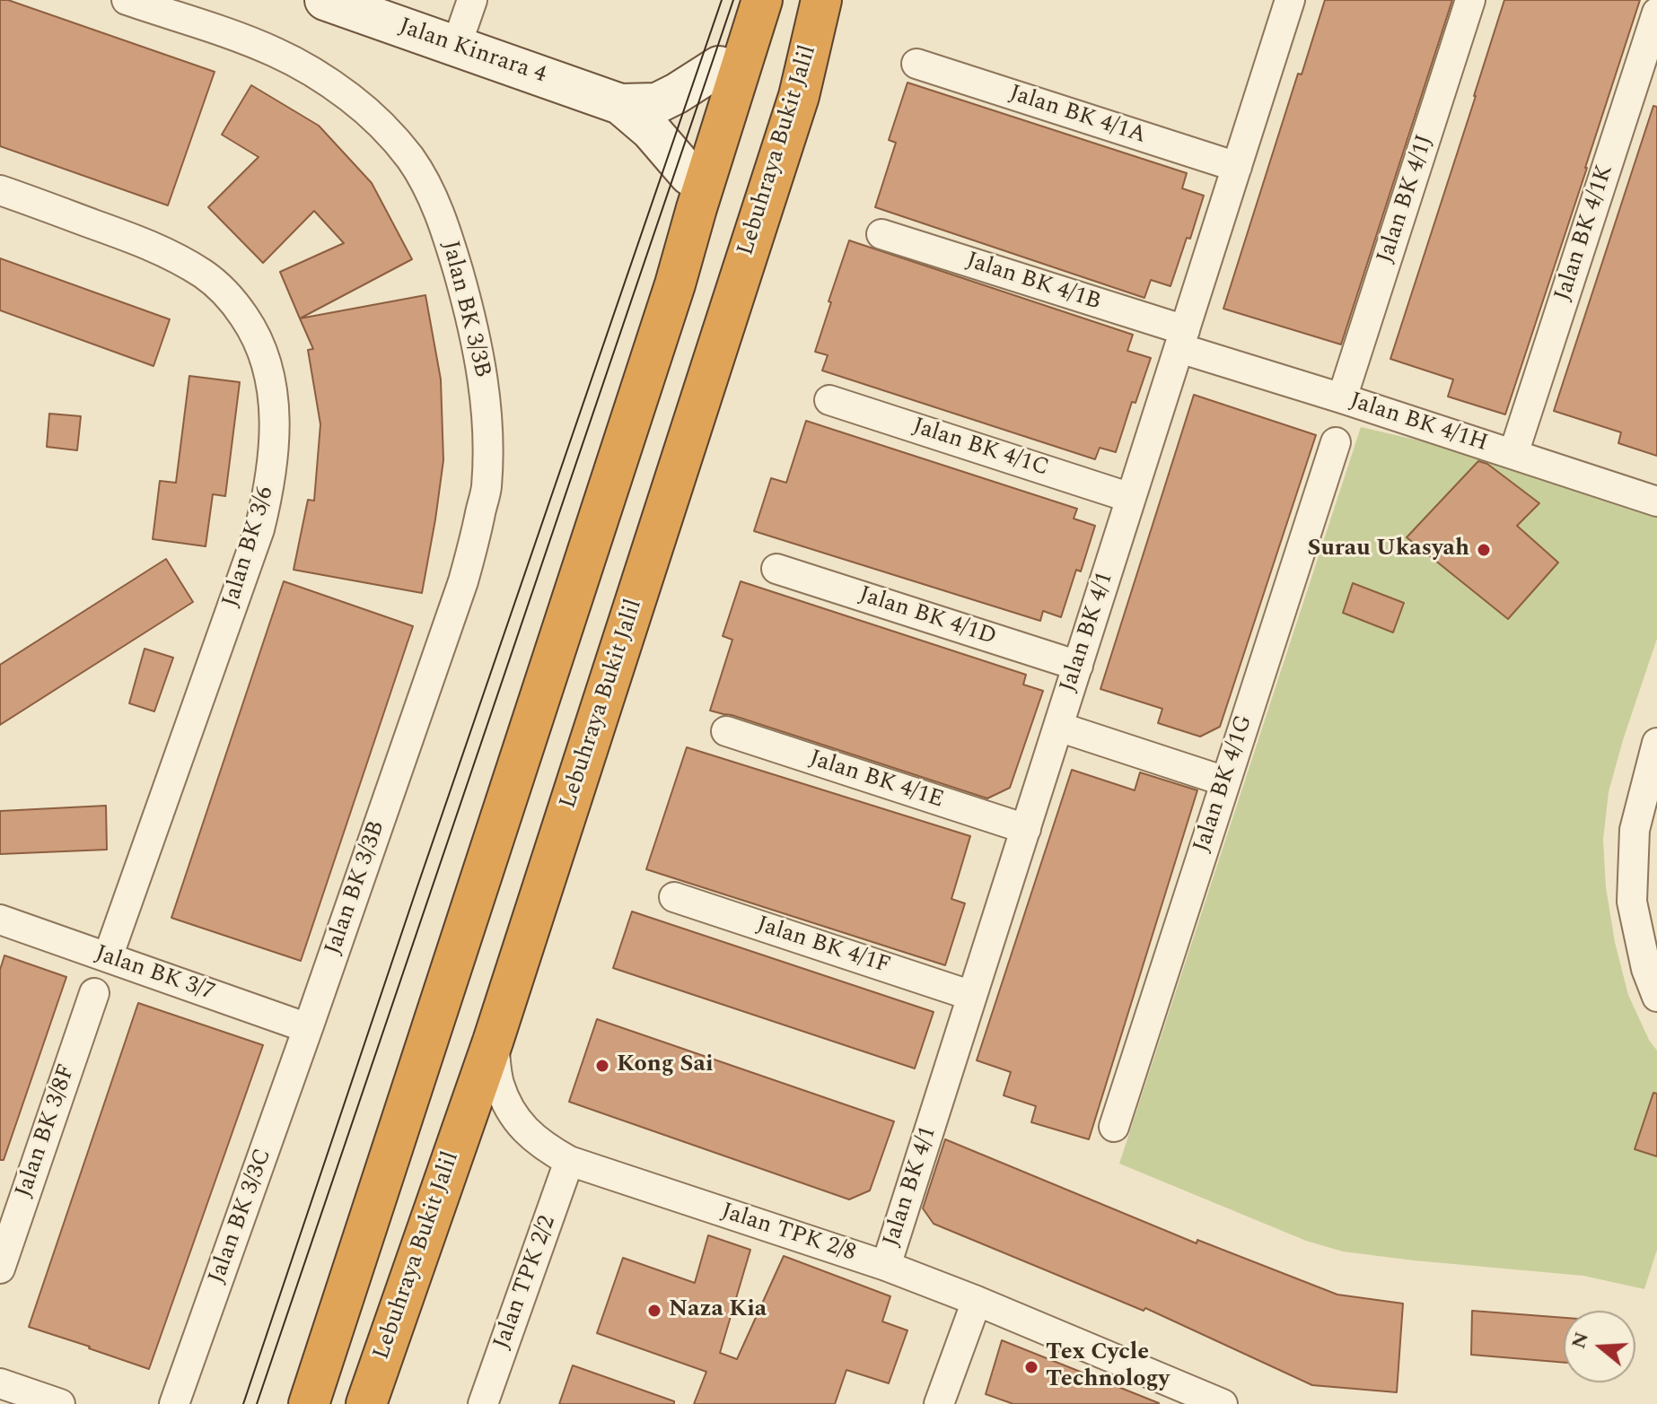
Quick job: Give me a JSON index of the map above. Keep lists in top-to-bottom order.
{
  "streets": {
    "highway": ["Lebuhraya Bukit Jalil"],
    "street": [
      "Jalan Kinrara 4",
      "Jalan BK 4/1A",
      "Jalan BK 4/1J",
      "Jalan BK 4/1K",
      "Jalan BK 4/1B",
      "Jalan BK 3/3B",
      "Jalan BK 4/1H",
      "Jalan BK 4/1C",
      "Jalan BK 3/6",
      "Jalan BK 4/1D",
      "Jalan BK 4/1",
      "Jalan BK 4/1E",
      "Jalan BK 4/1G",
      "Jalan BK 4/1F",
      "Jalan BK 3/7",
      "Jalan BK 3/8F",
      "Jalan BK 3/3C",
      "Jalan TPK 2/8",
      "Jalan TPK 2/2"
    ]
  },
  "crossings": [
    ["Jalan BK 4/1A", "Jalan BK 4/1"],
    ["Lebuhraya Bukit Jalil", "Jalan TPK 2/8"],
    ["Jalan BK 4/1J", "Jalan BK 4/1H"],
    ["Jalan BK 4/1K", "Jalan BK 4/1H"],
    ["Jalan BK 4/1B", "Jalan BK 4/1H"],
    ["Jalan BK 4/1B", "Jalan BK 4/1"],
    ["Jalan BK 3/3B", "Jalan BK 3/7"],
    ["Jalan BK 3/3B", "Jalan BK 3/3C"],
    ["Jalan BK 4/1H", "Jalan BK 4/1"],
    ["Jalan BK 4/1C", "Jalan BK 4/1"],
    ["Jalan BK 3/6", "Jalan BK 3/7"],
    ["Jalan BK 4/1D", "Jalan BK 4/1"],
    ["Jalan BK 4/1", "Jalan BK 4/1E"],
    ["Jalan BK 4/1", "Jalan BK 4/1F"],
    ["Jalan BK 4/1", "Jalan TPK 2/8"],
    ["Jalan BK 3/7", "Jalan BK 3/3C"],
    ["Jalan TPK 2/8", "Jalan TPK 2/2"]
  ],
  "places": [
    "Surau Ukasyah",
    "Kong Sai",
    "Naza Kia",
    "Tex Cycle Technology"
  ],
  "north": "left"
}
